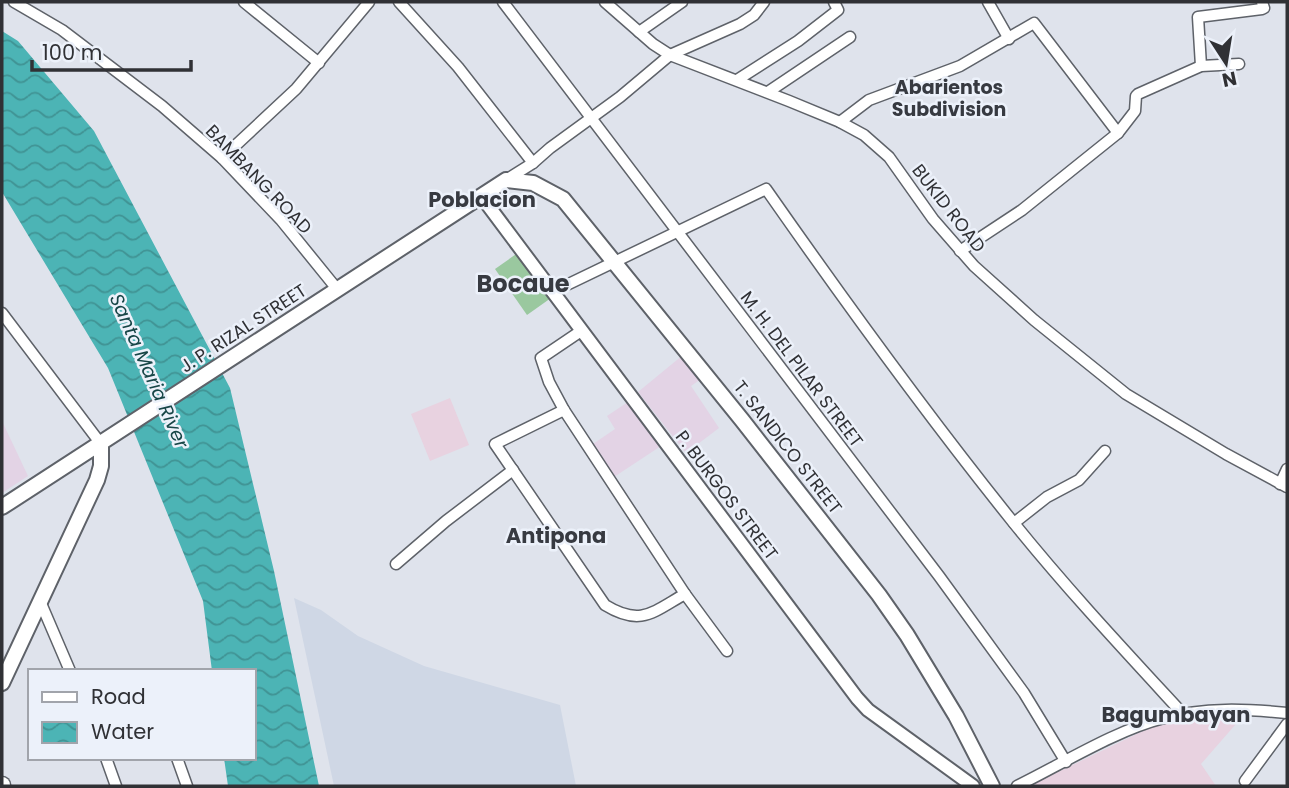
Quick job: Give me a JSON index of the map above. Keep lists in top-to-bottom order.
{
  "streets": {
    "main road": ["J. P. RIZAL STREET", "T. SANDICO STREET"],
    "street": [
      "BAMBANG ROAD",
      "BUKID ROAD",
      "M. H. DEL PILAR STREET",
      "P. BURGOS STREET"
    ]
  },
  "crossings": [
    ["BAMBANG ROAD", "J. P. RIZAL STREET"],
    ["J. P. RIZAL STREET", "T. SANDICO STREET"],
    ["J. P. RIZAL STREET", "P. BURGOS STREET"]
  ],
  "districts": [
    "Abarientos Subdivision",
    "Poblacion",
    "Bocaue",
    "Antipona",
    "Bagumbayan"
  ],
  "water": ["Santa Maria River"],
  "legend": ["Road", "Water"],
  "scale_bar": "100 m",
  "north": "bottom"
}
